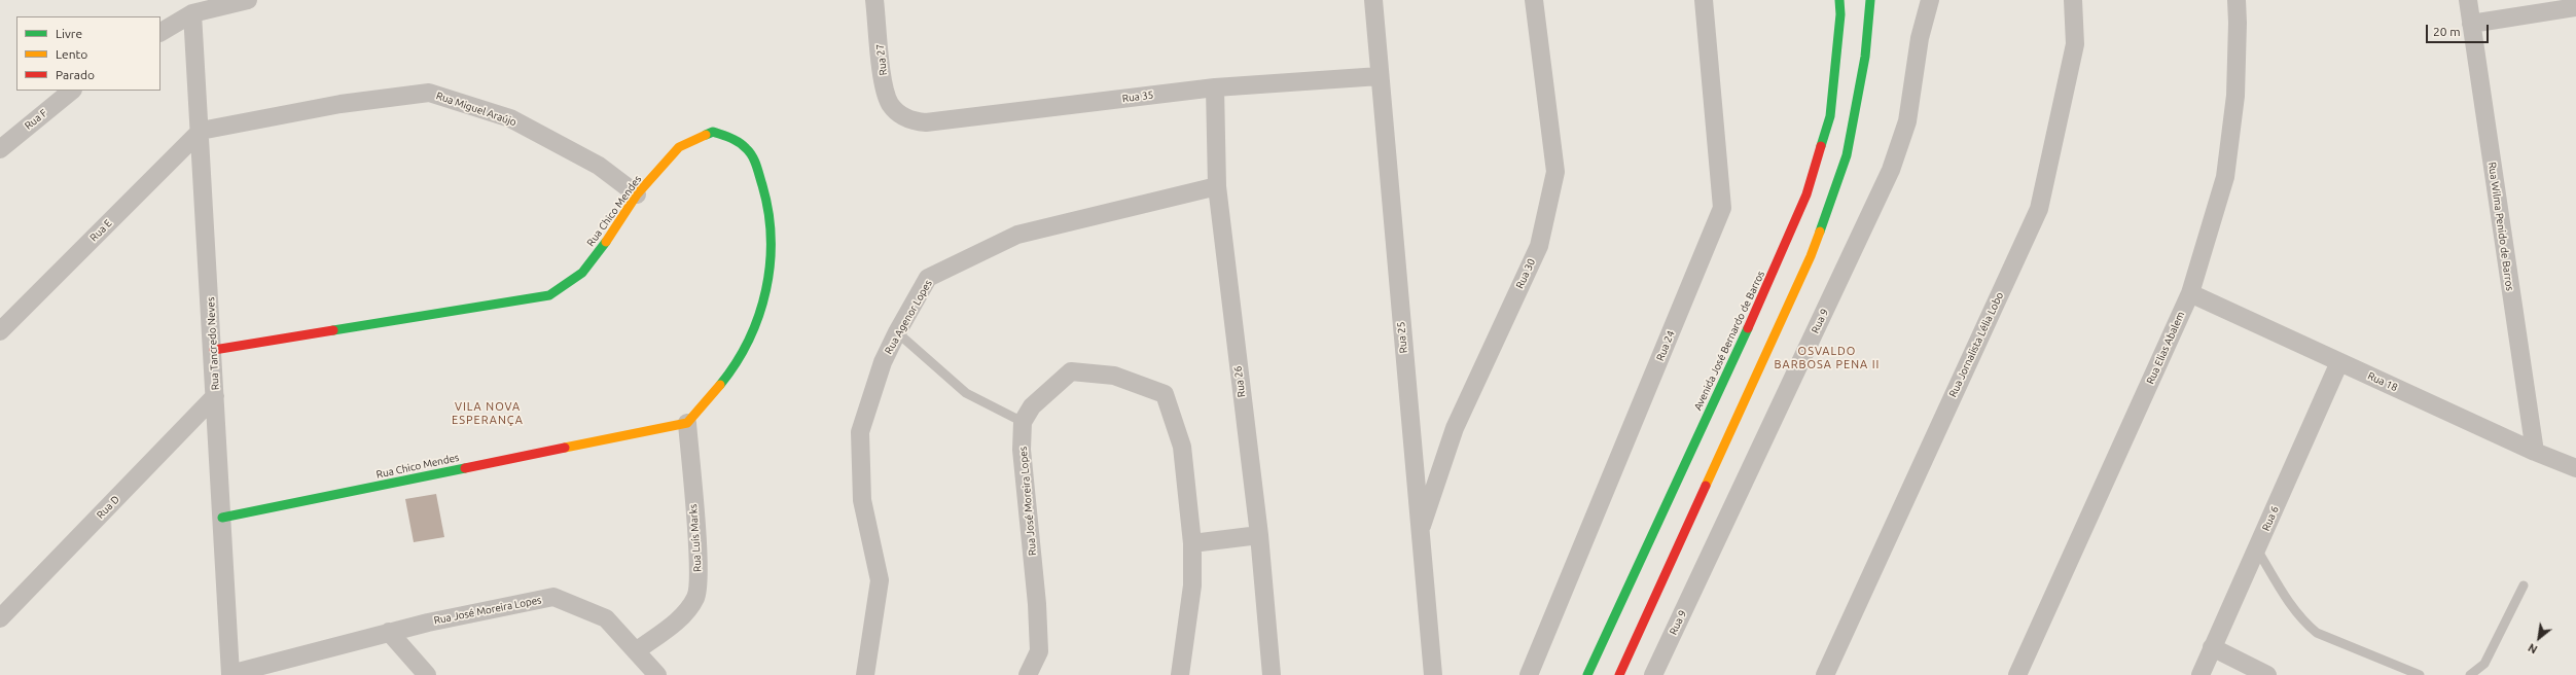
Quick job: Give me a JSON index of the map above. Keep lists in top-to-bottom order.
{
  "streets": {
    "main road": ["Rua Chico Mendes", "Avenida José Bernardo de Barros"],
    "street": [
      "Rua 27",
      "Rua 35",
      "Rua Miguel Araújo",
      "Rua F",
      "Rua Wilma Penido de Barros",
      "Rua E",
      "Rua 30",
      "Rua Agenor Lopes",
      "Rua 9",
      "Rua 25",
      "Rua Tancredo Neves",
      "Rua Jornalista Lélia Lobo",
      "Rua 24",
      "Rua Elias Abalem",
      "Rua 26",
      "Rua 18",
      "Rua José Moreira Lopes",
      "Rua D",
      "Rua 6",
      "Rua Luís Marks"
    ]
  },
  "crossings": [
    ["Rua 27", "Rua 35"],
    ["Rua 35", "Rua 25"],
    ["Rua 35", "Rua 26"],
    ["Rua Miguel Araújo", "Rua Chico Mendes"],
    ["Rua Miguel Araújo", "Rua E"],
    ["Rua Miguel Araújo", "Rua Tancredo Neves"],
    ["Rua Chico Mendes", "Rua Tancredo Neves"],
    ["Rua Chico Mendes", "Rua Luís Marks"],
    ["Rua Wilma Penido de Barros", "Rua 18"],
    ["Rua E", "Rua Tancredo Neves"],
    ["Rua 30", "Rua 25"],
    ["Rua Agenor Lopes", "Rua 26"],
    ["Rua Tancredo Neves", "Rua José Moreira Lopes"],
    ["Rua Tancredo Neves", "Rua D"],
    ["Rua Elias Abalem", "Rua 18"],
    ["Rua 18", "Rua 6"],
    ["Rua José Moreira Lopes", "Rua Luís Marks"]
  ],
  "districts": ["OSVALDO BARBOSA PENA II", "VILA NOVA ESPERANÇA"],
  "legend": ["Livre", "Lento", "Parado"],
  "scale_bar": "20 m",
  "north": "bottom left"
}
